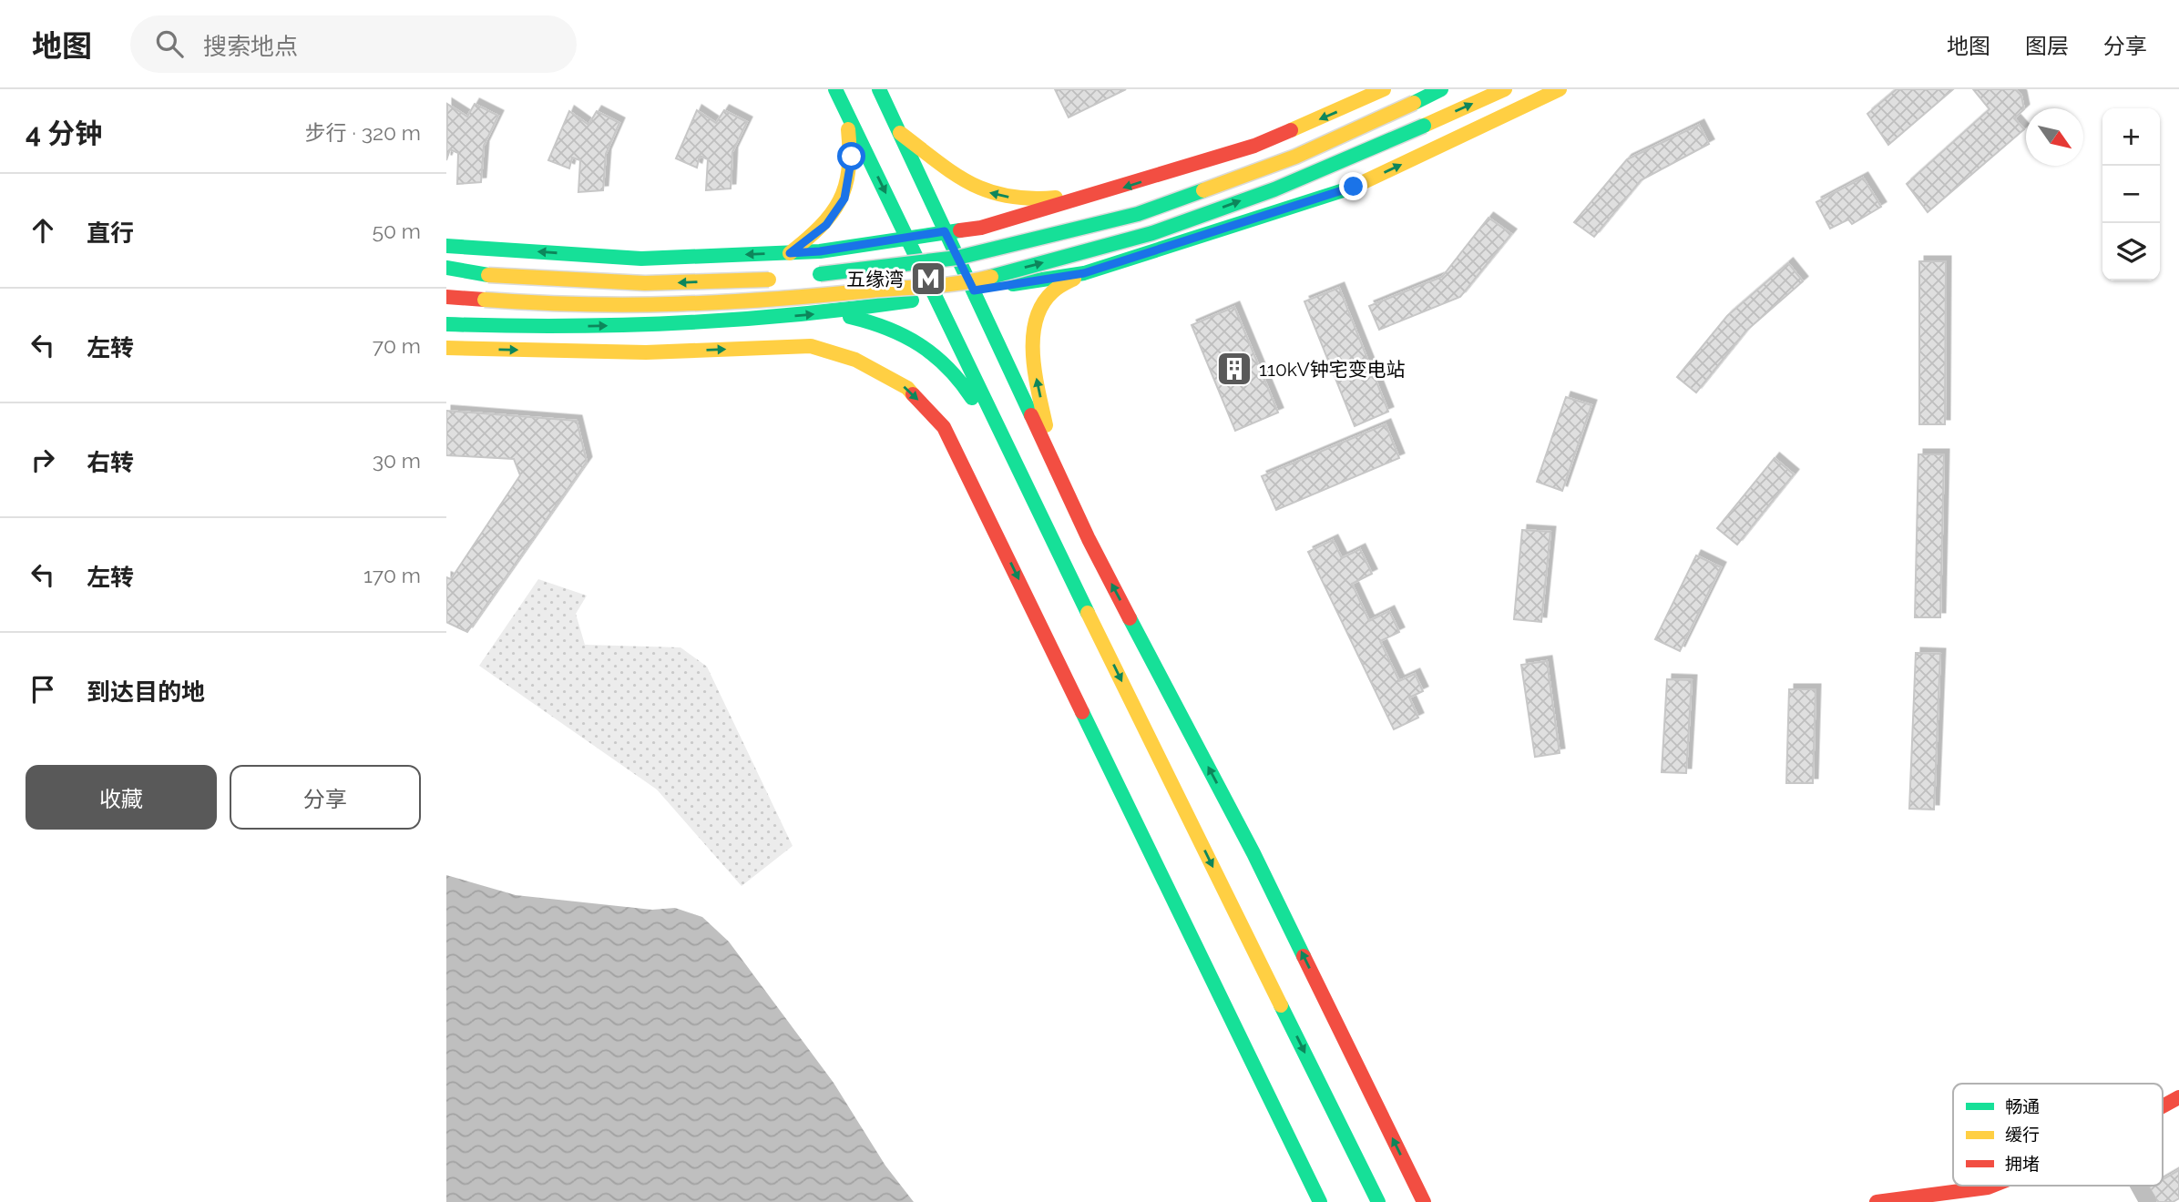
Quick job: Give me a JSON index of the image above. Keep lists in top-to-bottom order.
{
  "places": {
    "metro station": ["五缘湾"],
    "building": ["110kV钟宅变电站"]
  },
  "legend": ["畅通", "缓行", "拥堵"],
  "north": "bottom right",
  "page": {
    "header": "地图",
    "search": "搜索地点",
    "nav": ["地图", "图层", "分享"],
    "heading": ["4 分钟", "步行 · 320 m"],
    "map_buttons": ["+", "−"],
    "list": [
      ["直行", "50 m"],
      ["左转", "70 m"],
      ["右转", "30 m"],
      ["左转", "170 m"],
      "到达目的地"
    ],
    "buttons": ["收藏", "分享"]
  }
}
